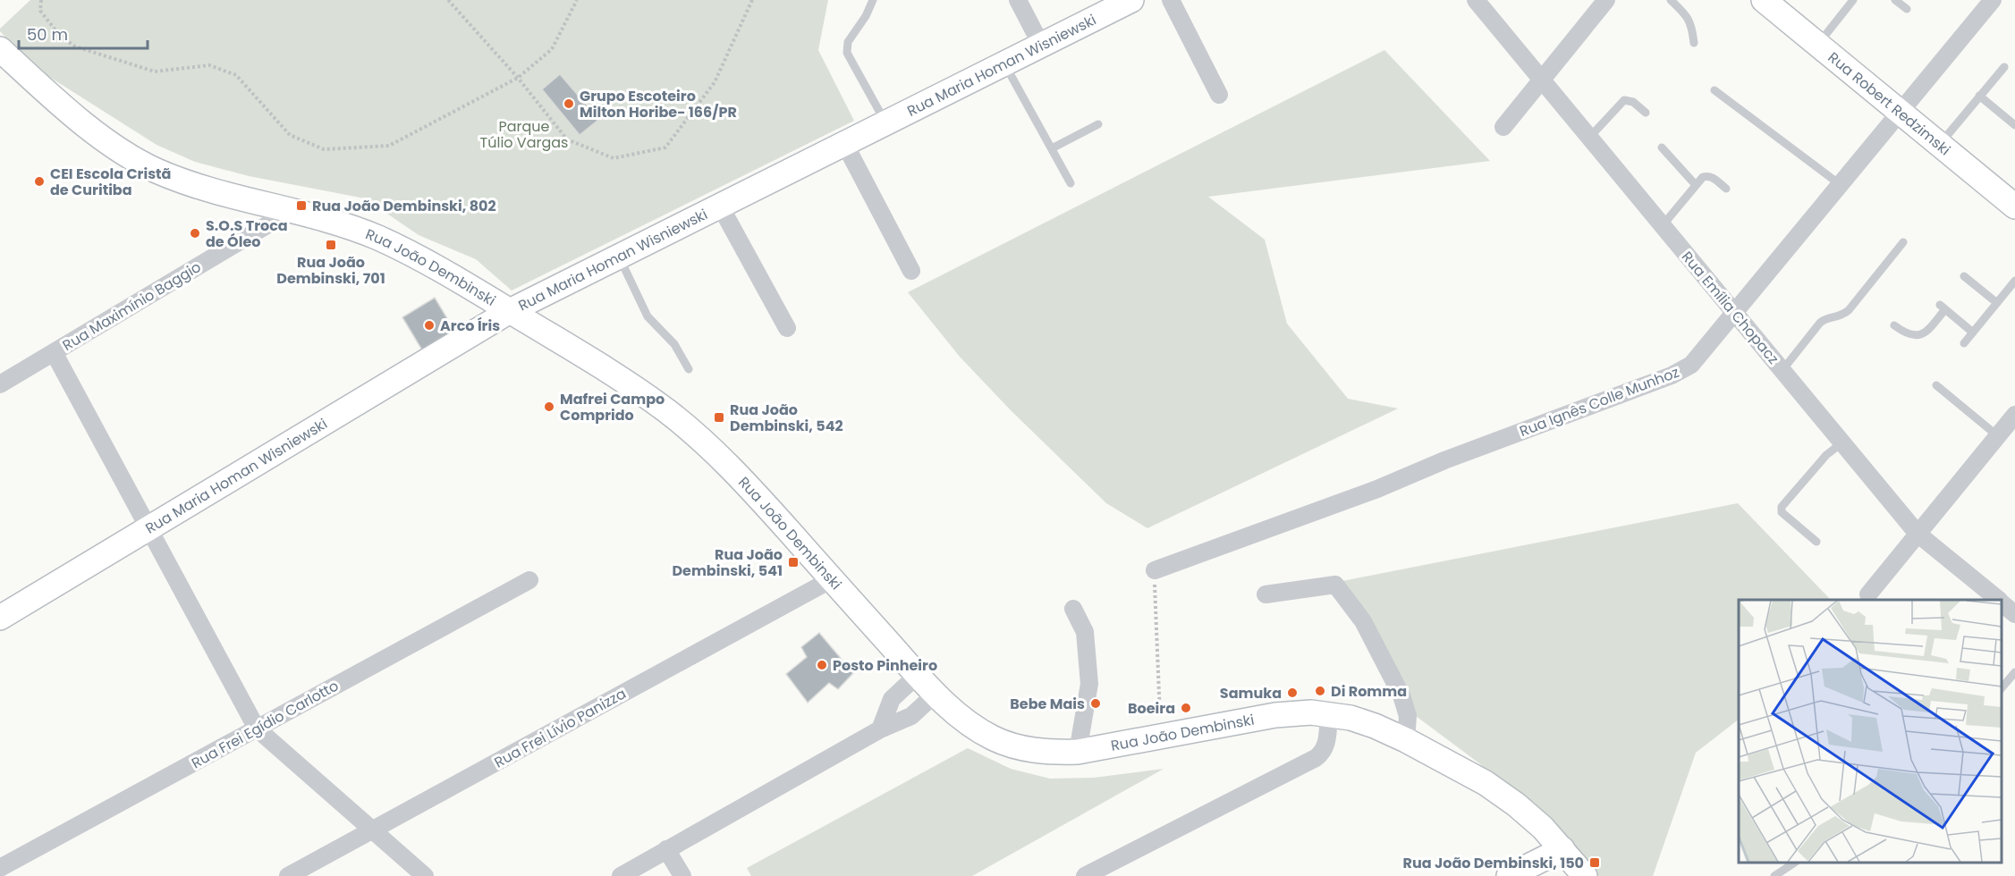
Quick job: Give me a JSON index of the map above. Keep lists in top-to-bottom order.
{
  "streets": {
    "main road": ["Rua Maria Homan Wisniewski", "Rua Robert Redzimski", "Rua João Dembinski"],
    "street": [
      "Rua Maximínio Baggio",
      "Rua Emília Chopacz",
      "Rua Ignês Colle Munhoz",
      "Rua Frei Egídio Carlotto",
      "Rua Frei Lívio Panizza"
    ]
  },
  "crossings": [
    ["Rua Maria Homan Wisniewski", "Rua João Dembinski"],
    ["Rua Robert Redzimski", "Rua Ignês Colle Munhoz"],
    ["Rua João Dembinski", "Rua Maximínio Baggio"],
    ["Rua João Dembinski", "Rua Frei Lívio Panizza"],
    ["Rua Emília Chopacz", "Rua Ignês Colle Munhoz"]
  ],
  "parks": ["Parque Túlio Vargas"],
  "places": {
    "other": [
      "Grupo Escoteiro Milton Horibe- 166/PR",
      "CEI Escola Cristã de Curitiba",
      "S.O.S Troca de Óleo",
      "Arco Íris",
      "Mafrei Campo Comprido",
      "Posto Pinheiro",
      "Di Romma",
      "Samuka",
      "Bebe Mais",
      "Boeira"
    ],
    "transit": [
      "Rua João Dembinski, 802",
      "Rua João Dembinski, 701",
      "Rua João Dembinski, 542",
      "Rua João Dembinski, 541",
      "Rua João Dembinski, 150"
    ]
  },
  "scale_bar": "50 m"
}
